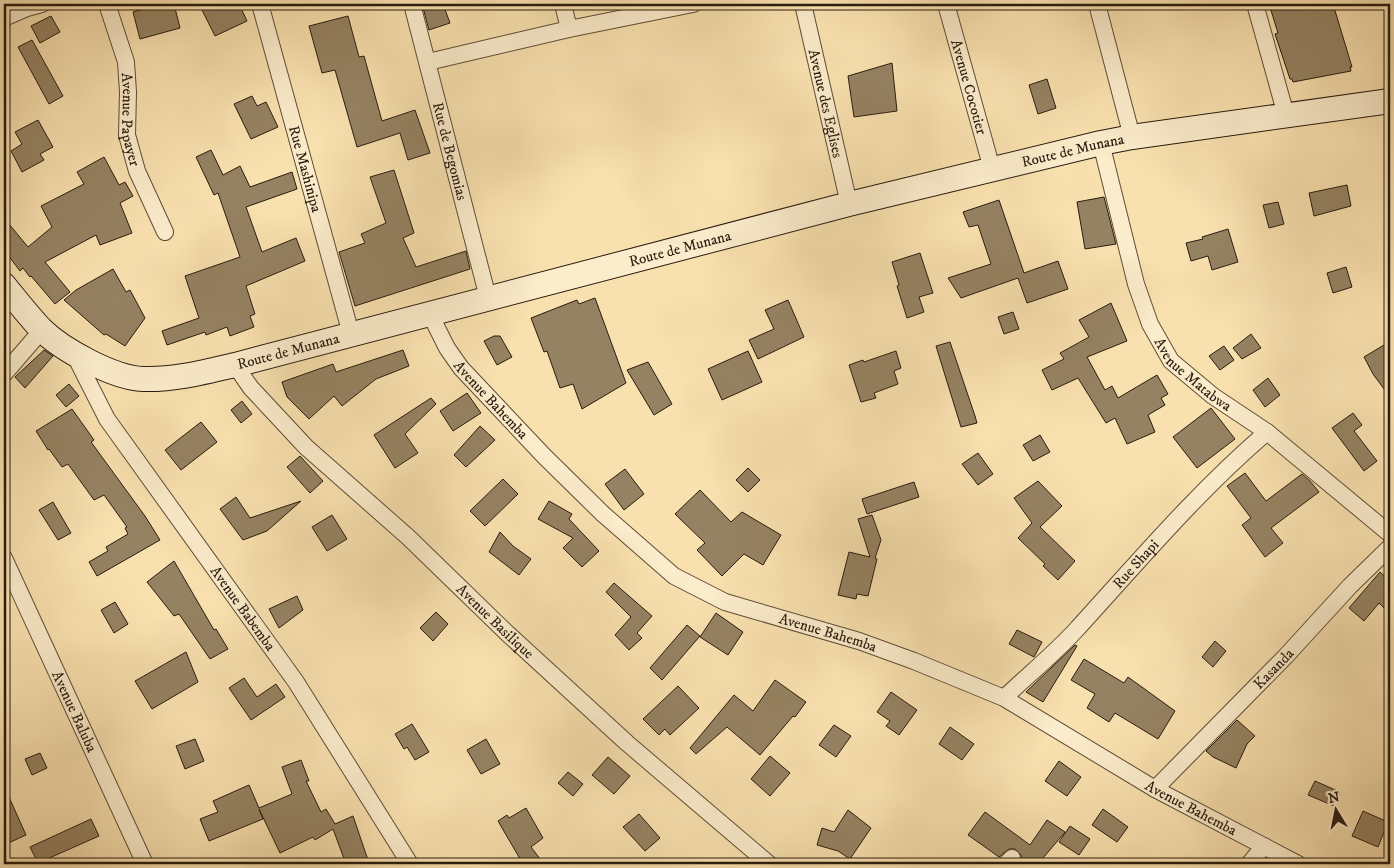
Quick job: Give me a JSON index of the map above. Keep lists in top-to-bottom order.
{
  "streets": {
    "main road": ["Route de Munana"],
    "street": [
      "Avenue Cocotier",
      "Avenue des Eglises",
      "Avenue Papayer",
      "Rue de Begomias",
      "Rue Mashinipa",
      "Avenue Matabwa",
      "Avenue Bahemba",
      "Rue Shapi",
      "Avenue Babemba",
      "Avenue Basilique",
      "Kasanda",
      "Avenue Baluba"
    ]
  },
  "crossings": [
    ["Avenue Cocotier", "Route de Munana"],
    ["Avenue des Eglises", "Route de Munana"],
    ["Route de Munana", "Rue de Begomias"],
    ["Route de Munana", "Rue Mashinipa"],
    ["Route de Munana", "Avenue Matabwa"],
    ["Route de Munana", "Avenue Bahemba"],
    ["Route de Munana", "Avenue Babemba"],
    ["Route de Munana", "Avenue Basilique"],
    ["Avenue Matabwa", "Rue Shapi"],
    ["Avenue Bahemba", "Rue Shapi"],
    ["Avenue Bahemba", "Kasanda"]
  ],
  "north": "top"
}
